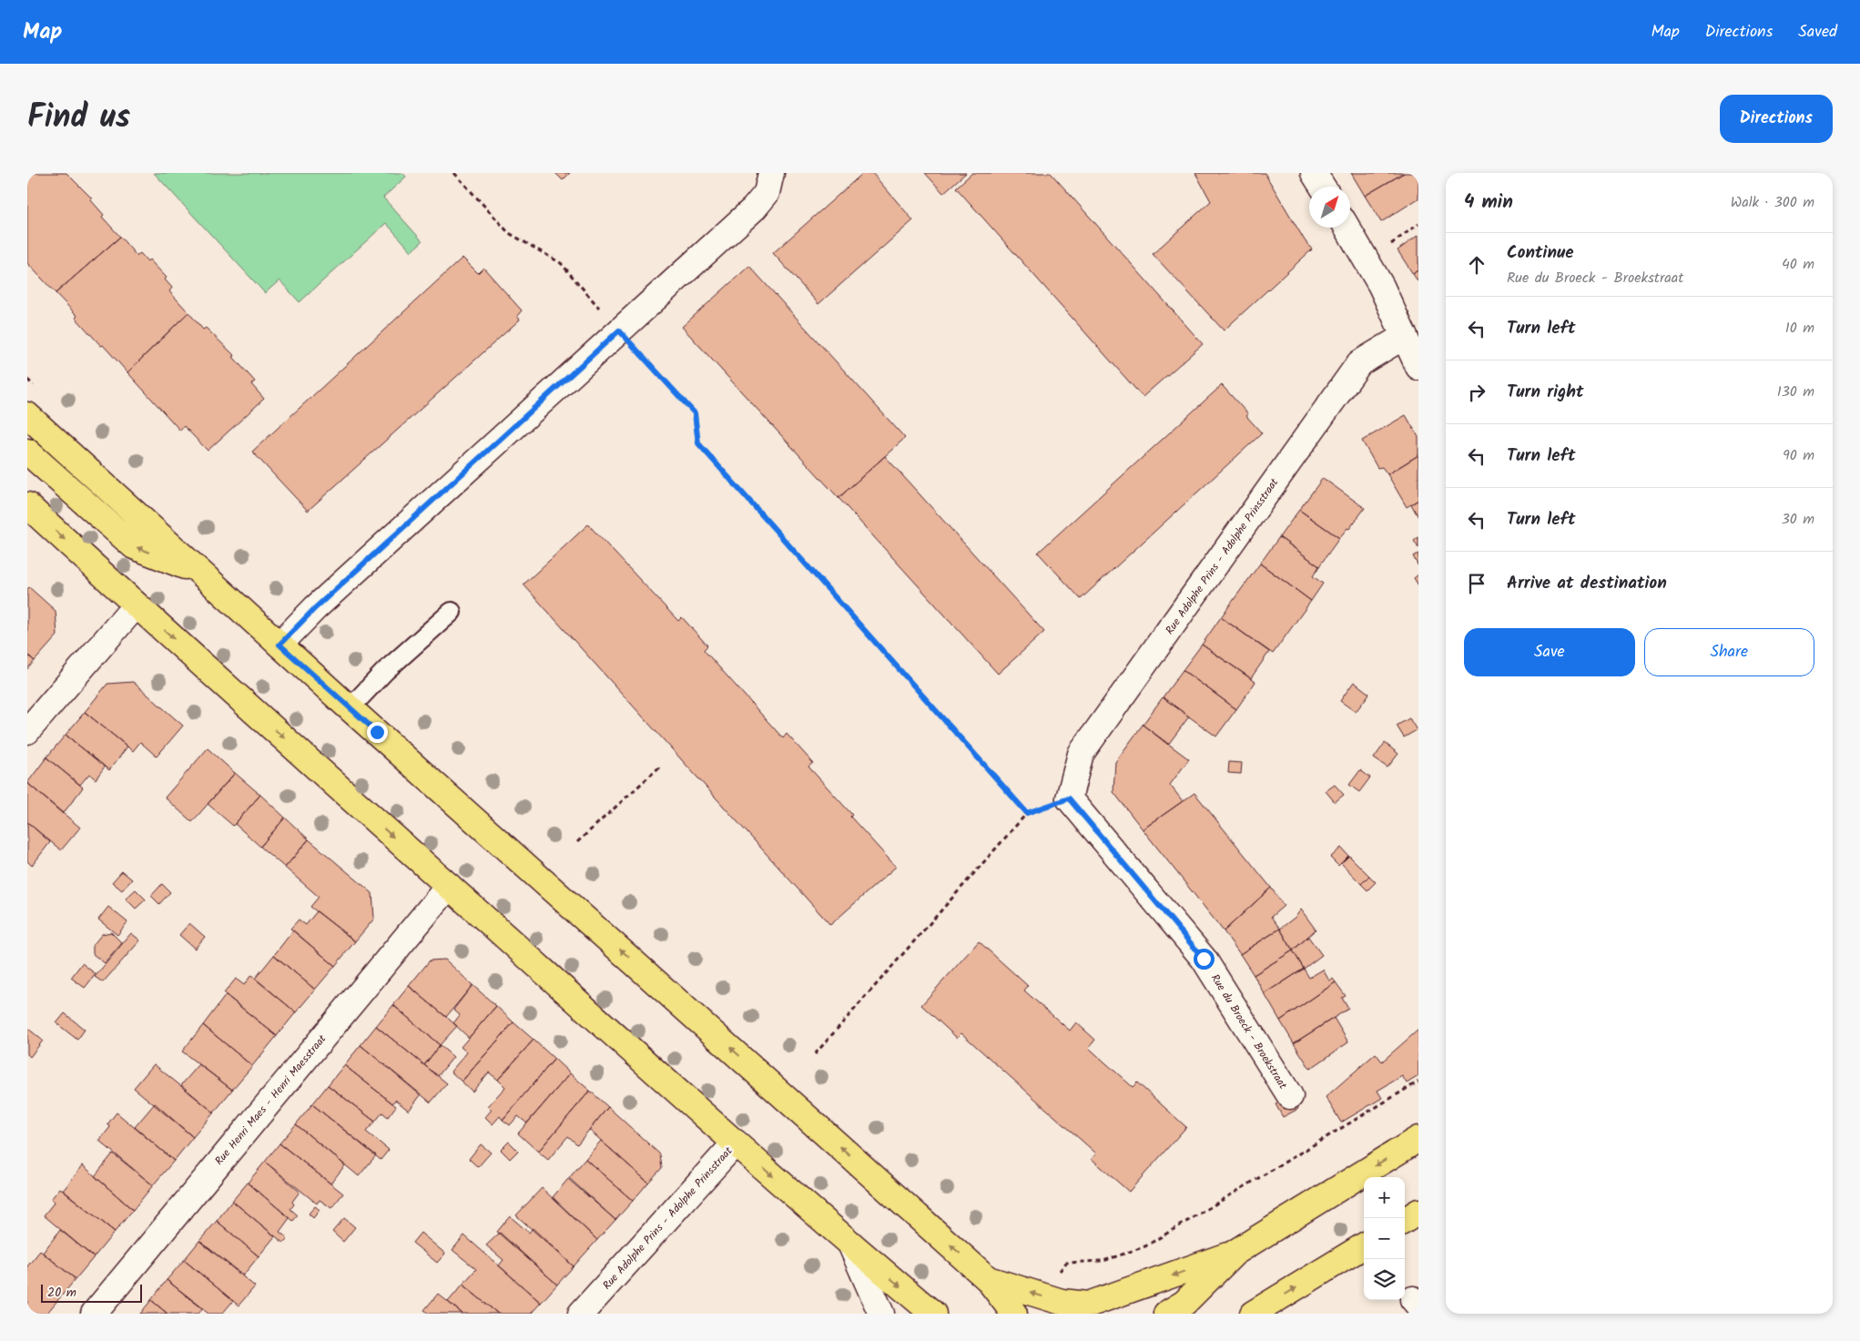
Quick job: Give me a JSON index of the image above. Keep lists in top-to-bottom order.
{
  "streets": {
    "street": ["Rue Adolphe Prins - Adolphe Prinsstraat", "Rue du Broeck - Broekstraat", "Rue Henri Maes - Henri Maesstraat"]
  },
  "crossings": [
    ["Rue Adolphe Prins - Adolphe Prinsstraat", "Rue du Broeck - Broekstraat"]
  ],
  "scale_bar": "20 m",
  "north": "top right",
  "page": {
    "header": "Map",
    "nav": ["Map", "Directions", "Saved"],
    "title": "Find us",
    "buttons": [
      "Directions",
      ["Save", "Share"]
    ],
    "heading": ["4 min", "Walk · 300 m"],
    "list": [
      ["Continue", "Rue du Broeck - Broekstraat", "40 m"],
      ["Turn left", "10 m"],
      ["Turn right", "130 m"],
      ["Turn left", "90 m"],
      ["Turn left", "30 m"],
      "Arrive at destination"
    ],
    "map_buttons": ["+", "−"],
    "scale": "20 m"
  }
}
